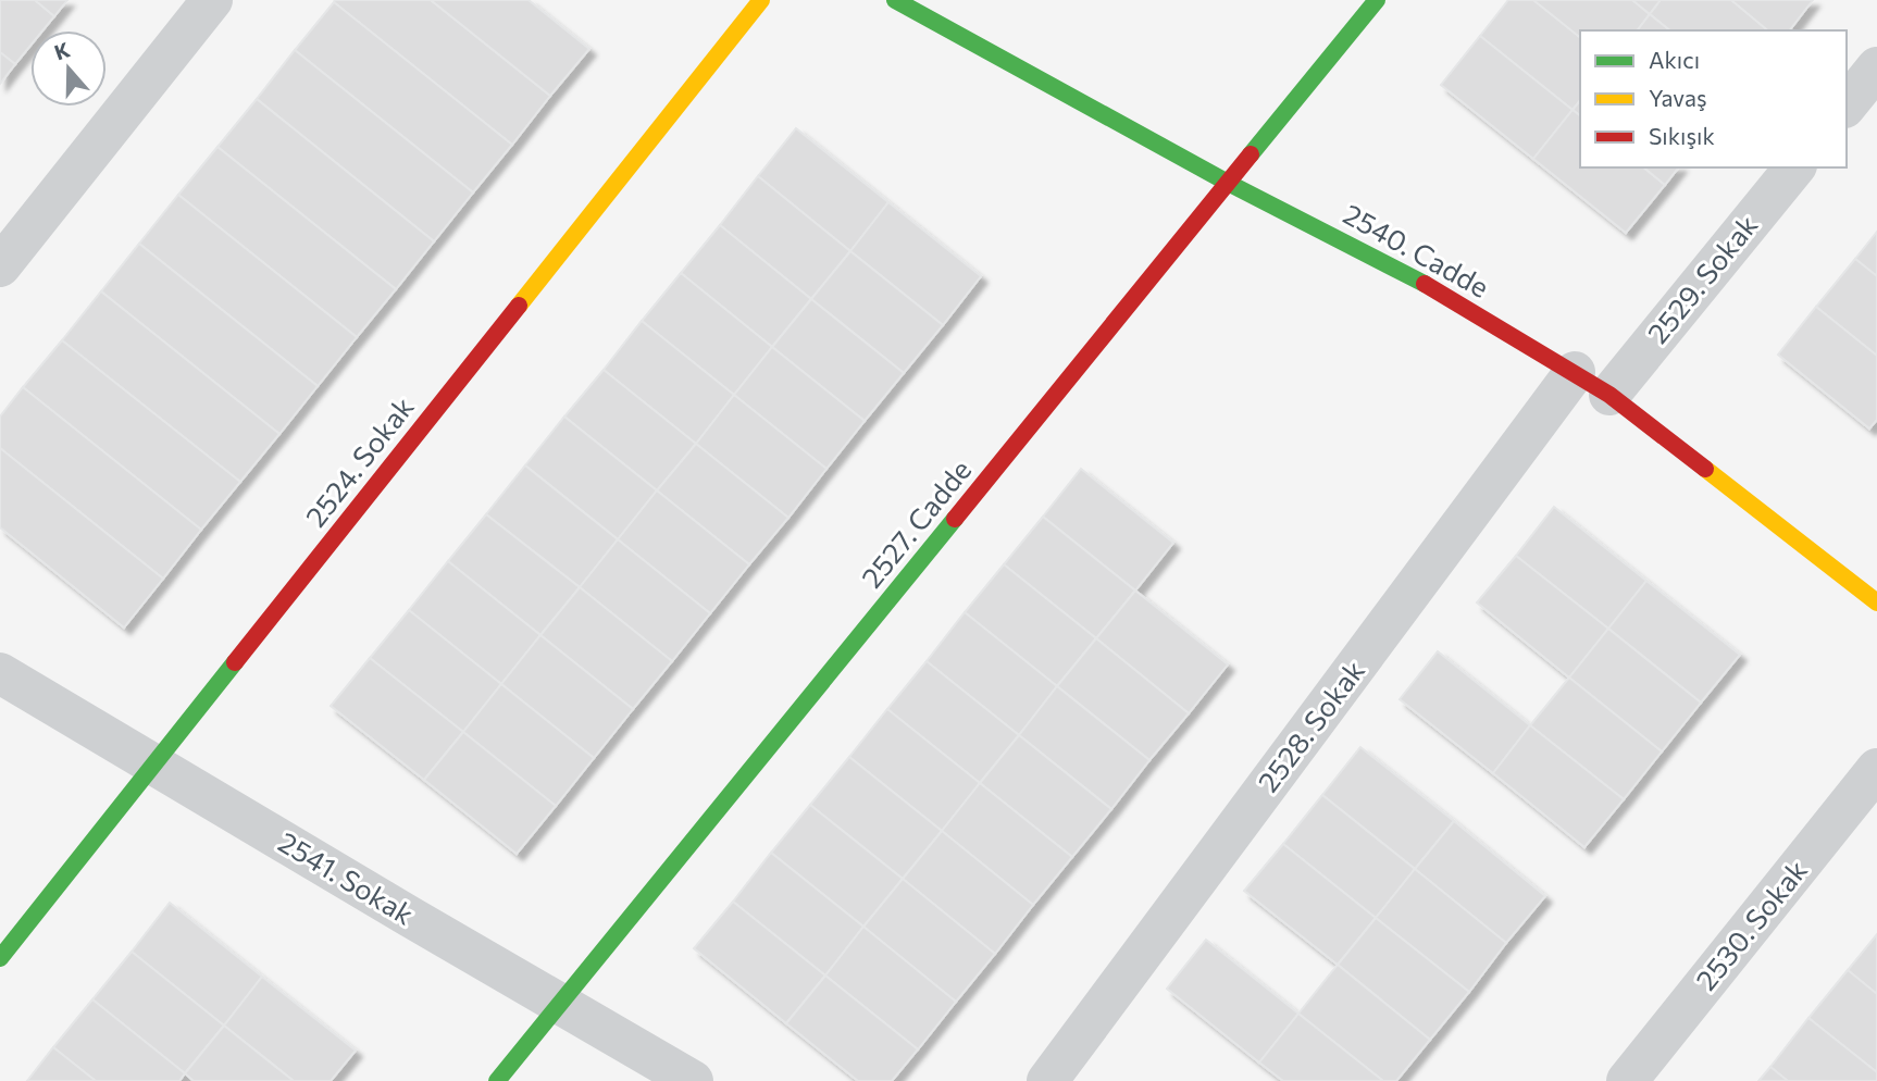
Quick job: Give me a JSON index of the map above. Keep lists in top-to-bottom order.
{
  "streets": {
    "street": [
      "2540. Cadde",
      "2529. Sokak",
      "2524. Sokak",
      "2527. Cadde",
      "2528. Sokak",
      "2541. Sokak",
      "2530. Sokak"
    ]
  },
  "crossings": [
    ["2540. Cadde", "2529. Sokak"],
    ["2540. Cadde", "2527. Cadde"],
    ["2540. Cadde", "2528. Sokak"],
    ["2524. Sokak", "2541. Sokak"],
    ["2527. Cadde", "2541. Sokak"]
  ],
  "legend": ["Akıcı", "Yavaş", "Sıkışık"],
  "north": "top"
}
